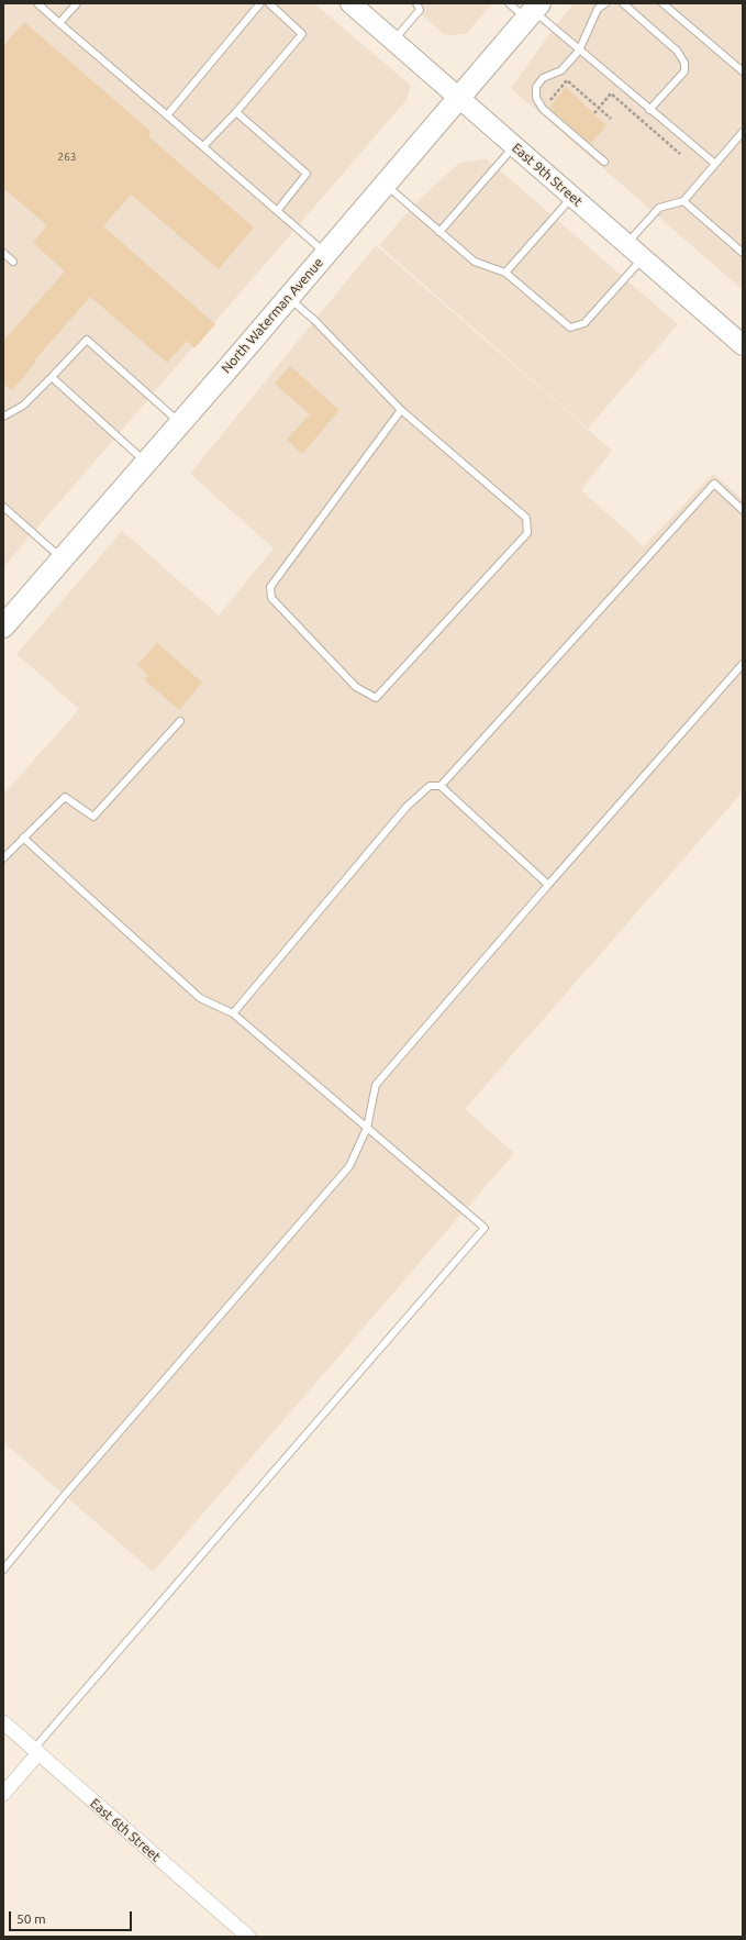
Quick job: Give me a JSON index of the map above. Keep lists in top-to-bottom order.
{
  "streets": {
    "main road": ["North Waterman Avenue"],
    "street": ["East 9th Street", "East 6th Street"]
  },
  "crossings": [
    ["East 9th Street", "North Waterman Avenue"]
  ],
  "house_numbers": ["263"],
  "scale_bar": "50 m"
}
